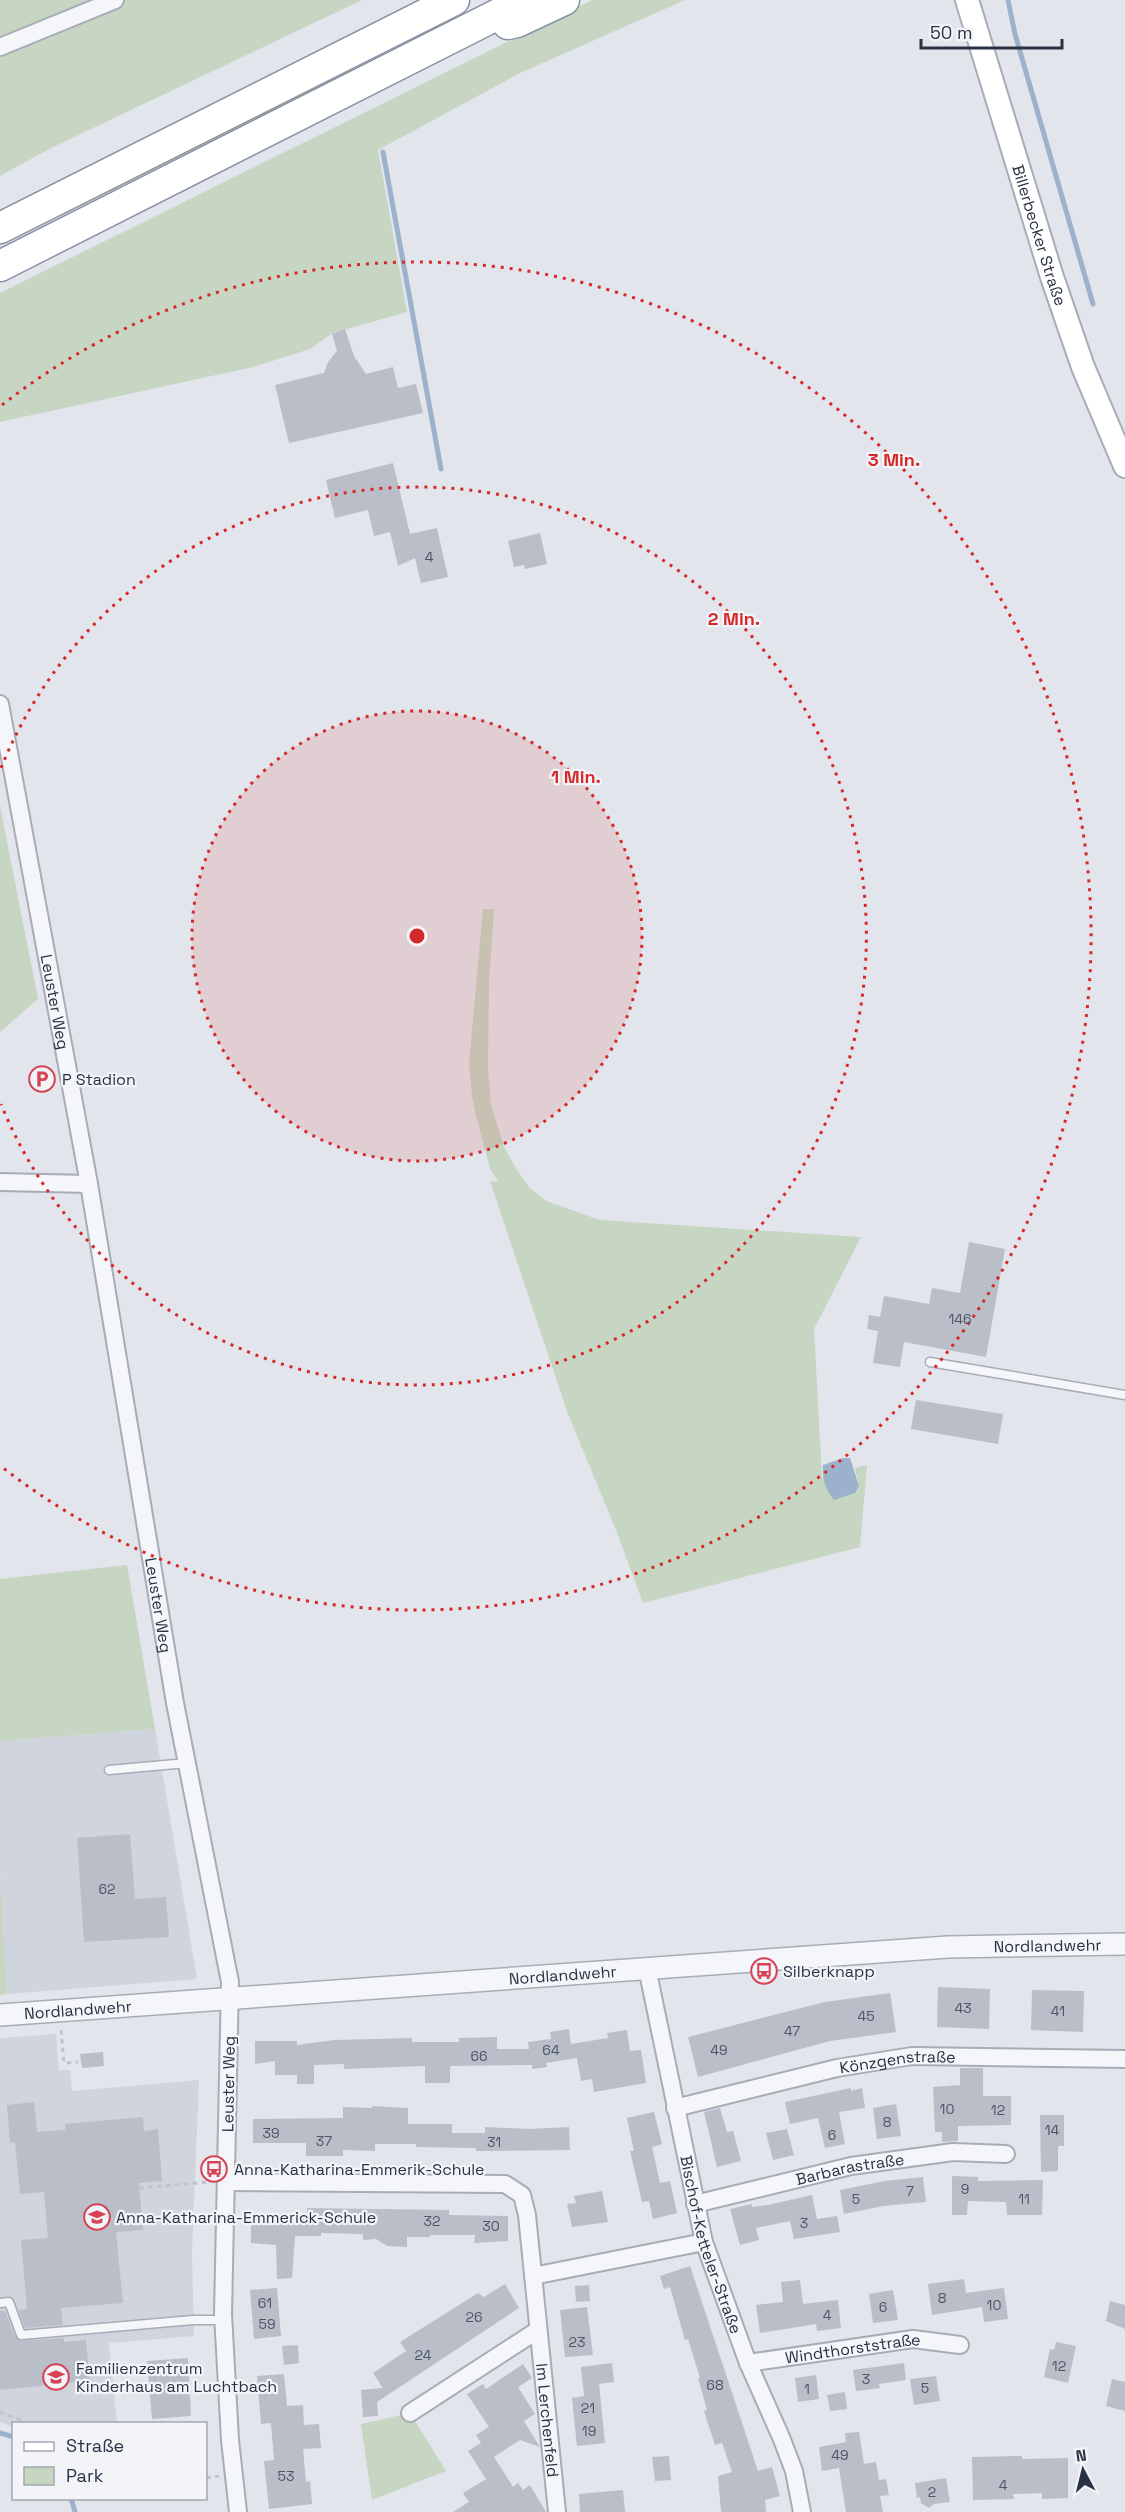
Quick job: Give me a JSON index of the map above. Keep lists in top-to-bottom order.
{
  "streets": {
    "main road": ["Billerbecker Straße"],
    "street": [
      "Leuster Weg",
      "Nordlandwehr",
      "Könzgenstraße",
      "Barbarastraße",
      "Bischof-Ketteler-Straße",
      "Windthorststraße",
      "Im Lerchenfeld"
    ]
  },
  "crossings": [
    ["Leuster Weg", "Nordlandwehr"],
    ["Leuster Weg", "Im Lerchenfeld"],
    ["Nordlandwehr", "Bischof-Ketteler-Straße"],
    ["Könzgenstraße", "Bischof-Ketteler-Straße"],
    ["Barbarastraße", "Bischof-Ketteler-Straße"],
    ["Bischof-Ketteler-Straße", "Windthorststraße"]
  ],
  "places": {
    "parking": ["P Stadion"],
    "bus stop": ["Silberknapp", "Anna-Katharina-Emmerik-Schule"],
    "school or university": ["Anna-Katharina-Emmerick-Schule", "Familienzentrum Kinderhaus am Luchtbach"]
  },
  "house_numbers": [
    "4",
    "146",
    "62",
    "43",
    "41",
    "45",
    "47",
    "64",
    "49",
    "66",
    "10",
    "12",
    "8",
    "14",
    "39",
    "6",
    "37",
    "31",
    "9",
    "7",
    "5",
    "11",
    "32",
    "3",
    "30",
    "8",
    "61",
    "10",
    "6",
    "4",
    "26",
    "59",
    "23",
    "24",
    "12",
    "3",
    "68",
    "5",
    "1",
    "21",
    "19",
    "49",
    "53",
    "4",
    "2"
  ],
  "legend": ["Straße", "Park"],
  "scale_bar": "50 m",
  "north": "top",
  "rings": ["3 Min.", "2 Min.", "1 Min."]
}
